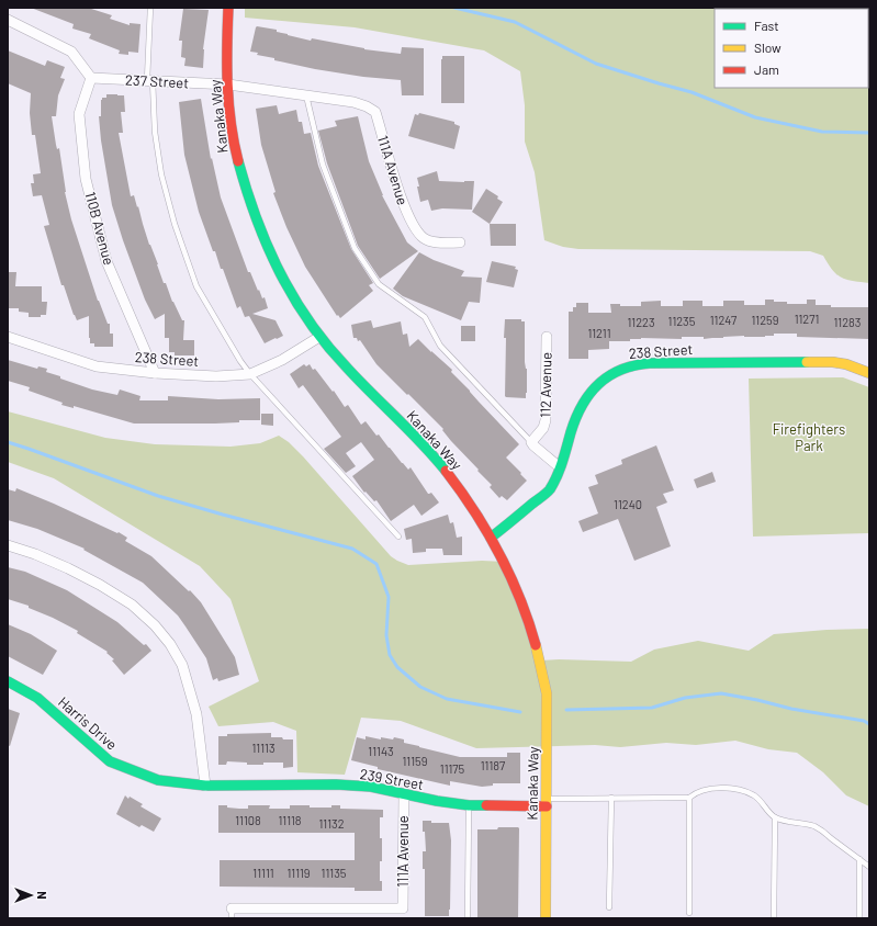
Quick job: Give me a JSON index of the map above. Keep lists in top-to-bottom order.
{
  "streets": {
    "street": [
      "237 Street",
      "Kanaka Way",
      "111A Avenue",
      "110B Avenue",
      "238 Street",
      "112 Avenue",
      "Harris Drive",
      "239 Street"
    ]
  },
  "crossings": [
    ["237 Street", "Kanaka Way"],
    ["237 Street", "111A Avenue"],
    ["237 Street", "110B Avenue"],
    ["Kanaka Way", "238 Street"],
    ["Kanaka Way", "239 Street"],
    ["111A Avenue", "239 Street"],
    ["110B Avenue", "238 Street"],
    ["Harris Drive", "239 Street"]
  ],
  "parks": ["Firefighters Park"],
  "house_numbers": [
    "11271",
    "11247",
    "11259",
    "11235",
    "11223",
    "11283",
    "11211",
    "11240",
    "11113",
    "11143",
    "11159",
    "11187",
    "11175",
    "11108",
    "11118",
    "11132",
    "11111",
    "11119",
    "11135"
  ],
  "legend": ["Fast", "Slow", "Jam"],
  "north": "right"
}
